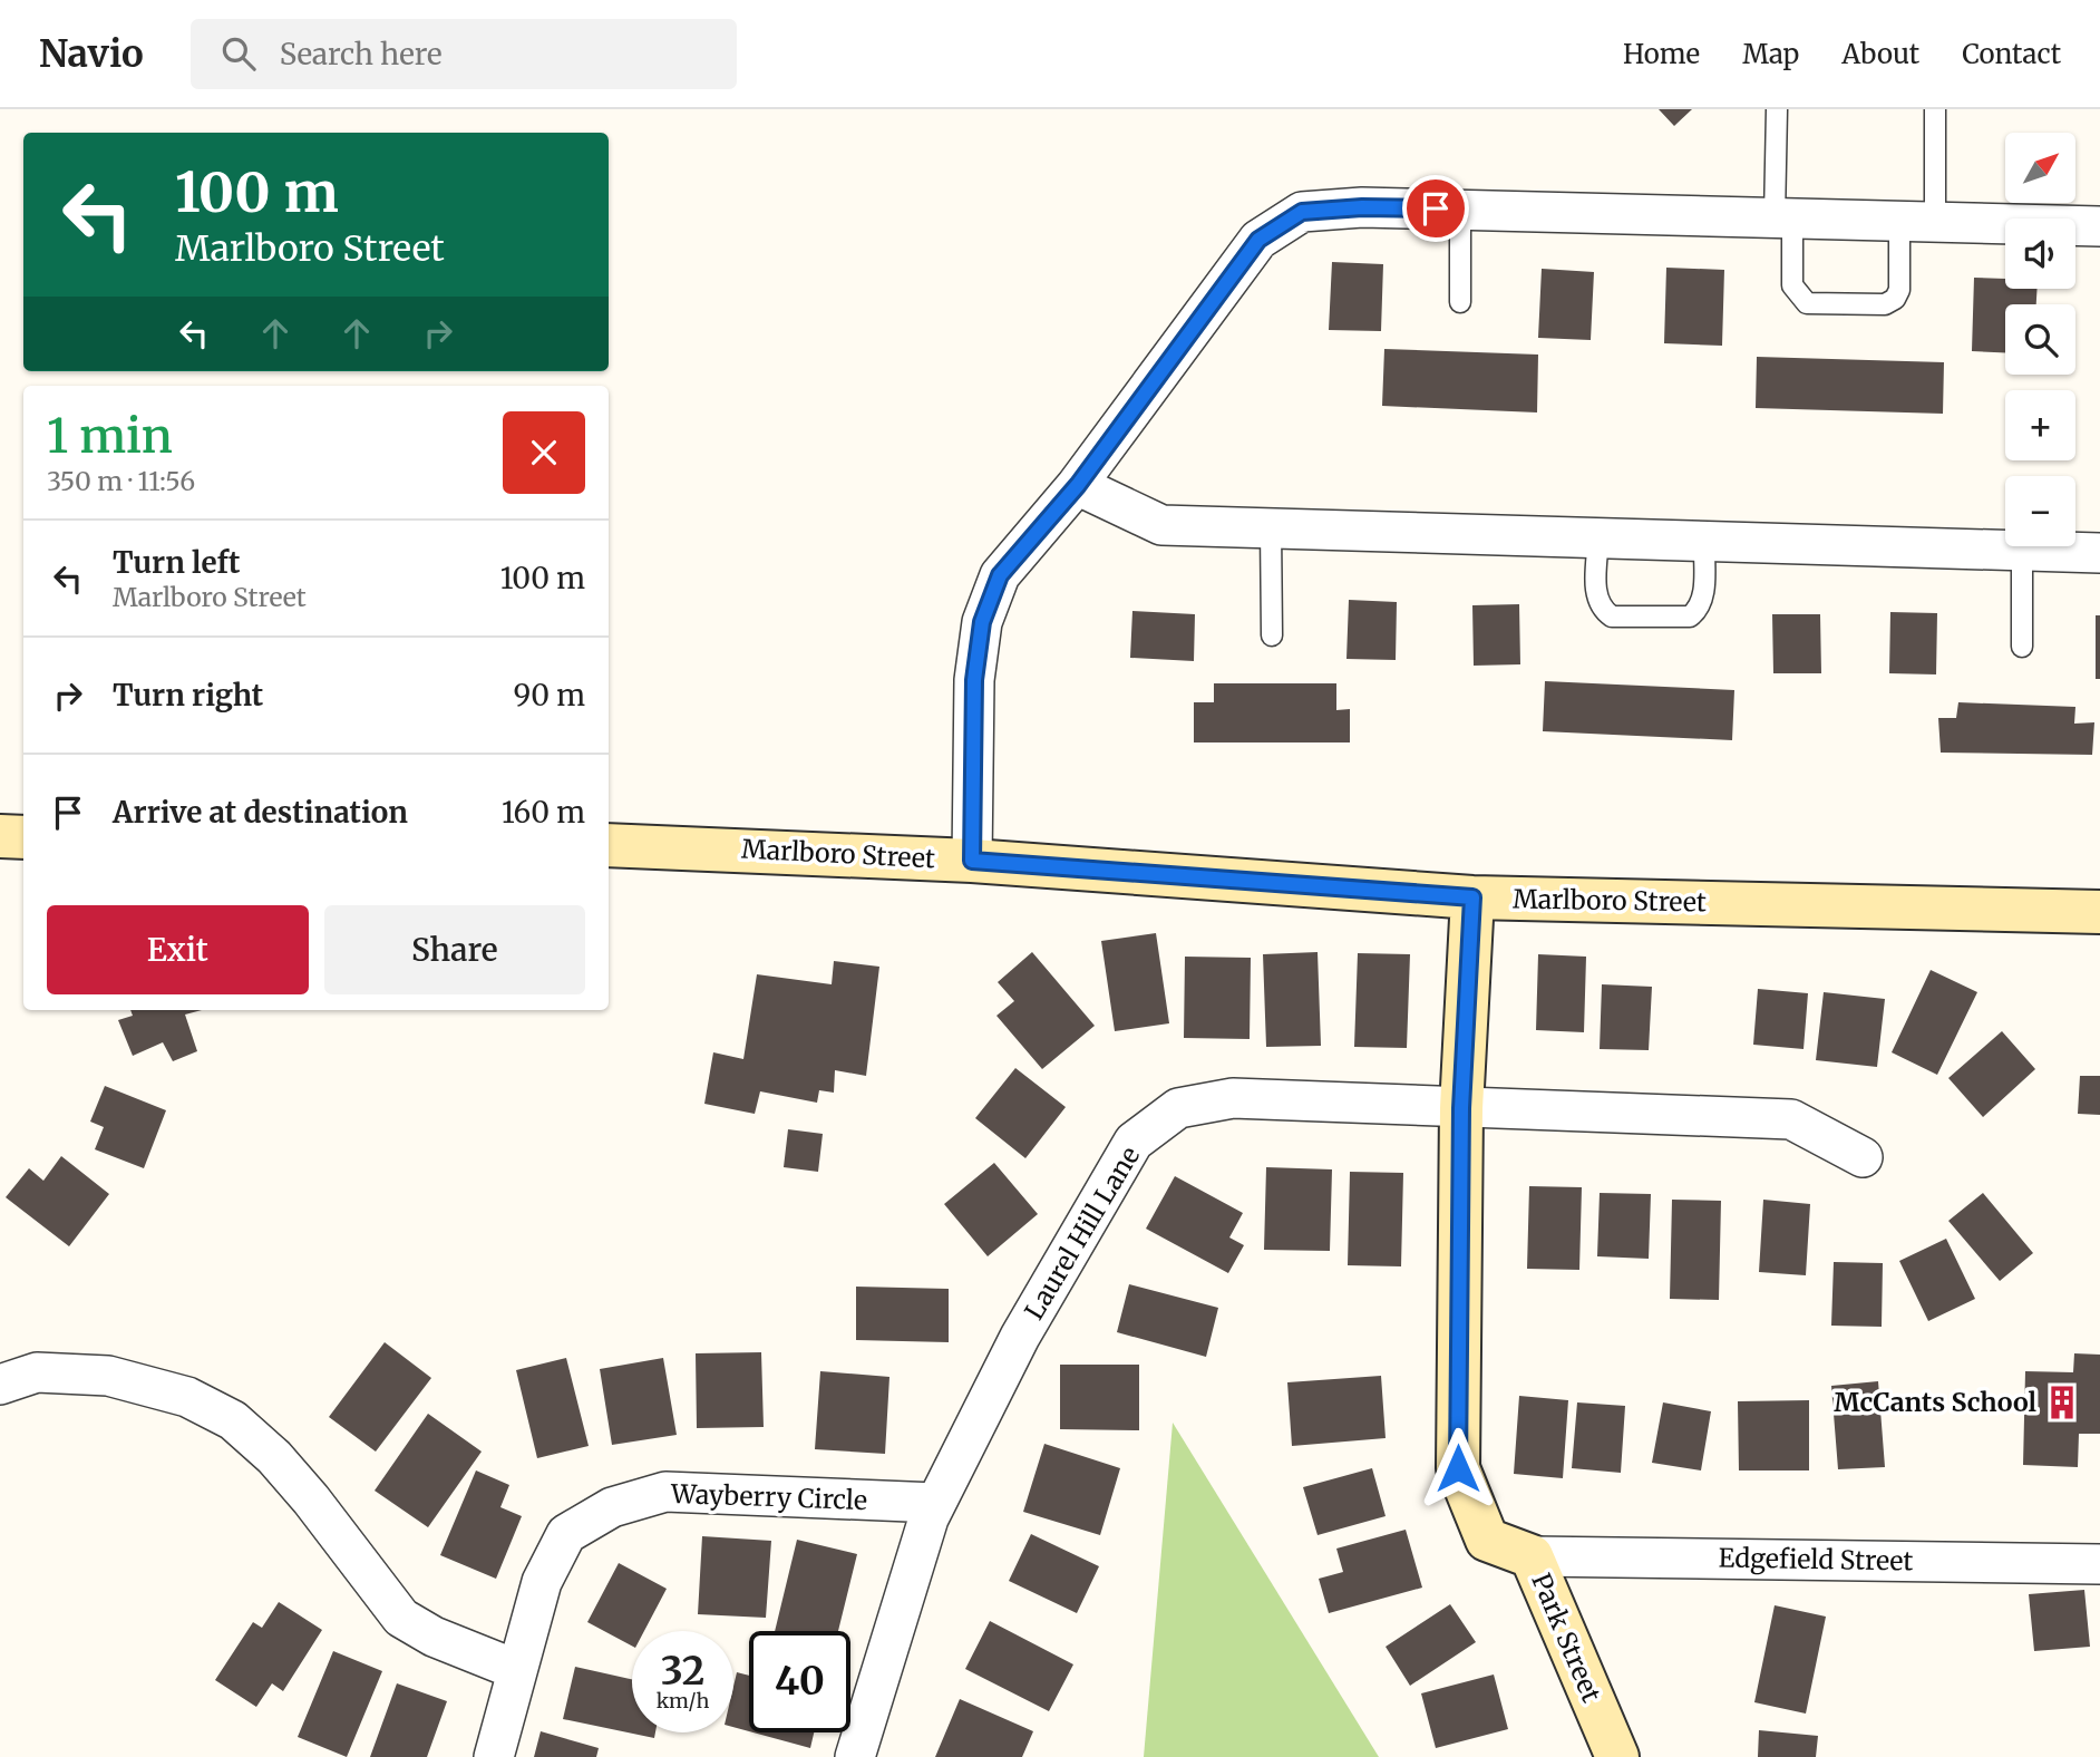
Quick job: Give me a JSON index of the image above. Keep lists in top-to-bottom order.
{
  "streets": {
    "street": [
      "Marlboro Street",
      "Laurel Hill Lane",
      "Wayberry Circle",
      "Edgefield Street",
      "Park Street"
    ]
  },
  "crossings": [
    ["Marlboro Street", "Park Street"],
    ["Laurel Hill Lane", "Wayberry Circle"],
    ["Laurel Hill Lane", "Park Street"],
    ["Edgefield Street", "Park Street"]
  ],
  "places": {
    "building": ["McCants School"]
  },
  "north": "top right",
  "page": {
    "header": "Navio",
    "search": "Search here",
    "nav": [
      "Home",
      "Map",
      "About",
      "Contact"
    ],
    "map_buttons": ["+", "−"],
    "turn": ["100 m", "Marlboro Street"],
    "heading": ["1 min", "350 m · 11:56"],
    "list": [
      {
        "name": "Turn left",
        "note": "Marlboro Street",
        "value": "100 m"
      },
      {
        "name": "Turn right",
        "value": "90 m"
      },
      {
        "name": "Arrive at destination",
        "value": "160 m"
      }
    ],
    "buttons": ["Exit", "Share"],
    "speed": "32 km/h",
    "limit": "40"
  }
}
